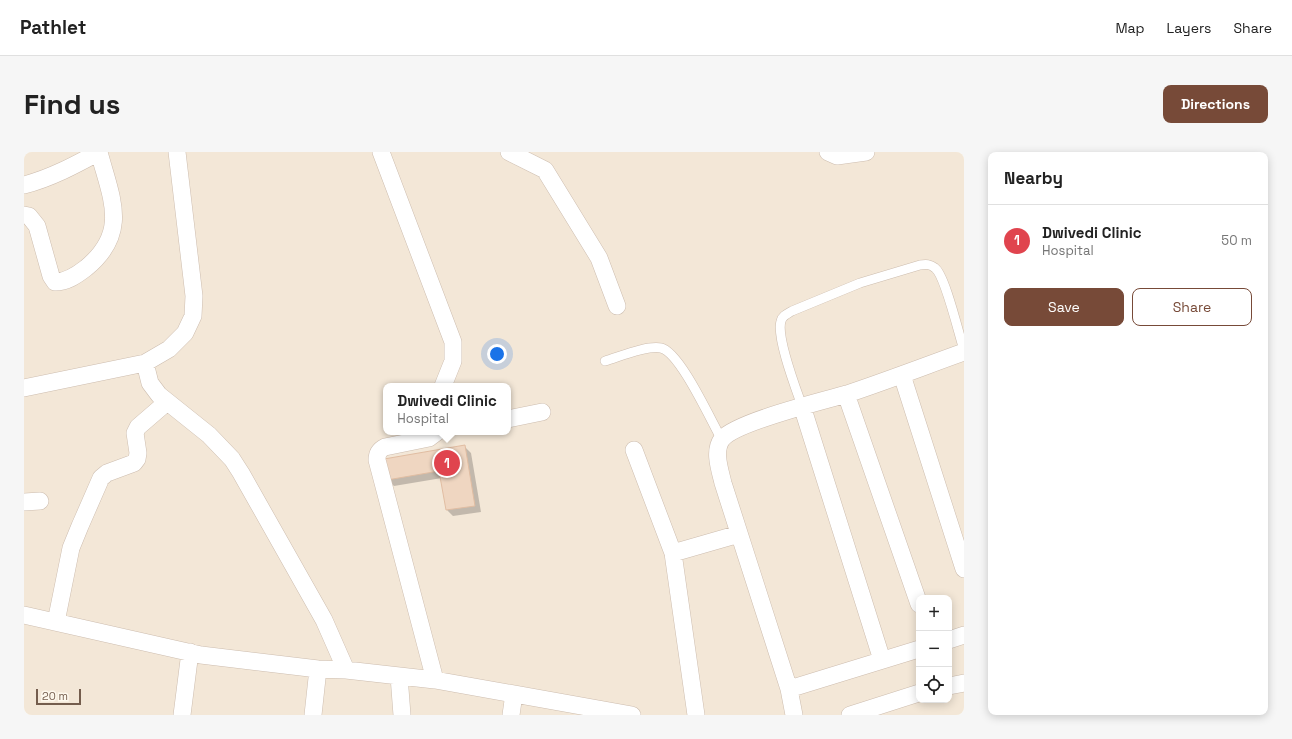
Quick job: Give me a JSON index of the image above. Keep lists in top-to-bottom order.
{
  "scale_bar": "20 m",
  "page": {
    "header": "Pathlet",
    "nav": ["Map", "Layers", "Share"],
    "buttons": [
      "Directions",
      ["Save", "Share"]
    ],
    "title": "Find us",
    "heading": "Nearby",
    "list": [
      {
        "mark": "1",
        "name": "Dwivedi Clinic",
        "note": "Hospital",
        "value": "50 m"
      }
    ],
    "popup": ["Dwivedi Clinic", "Hospital"],
    "pins": "1",
    "map_buttons": ["+", "−"],
    "scale": "20 m"
  }
}
